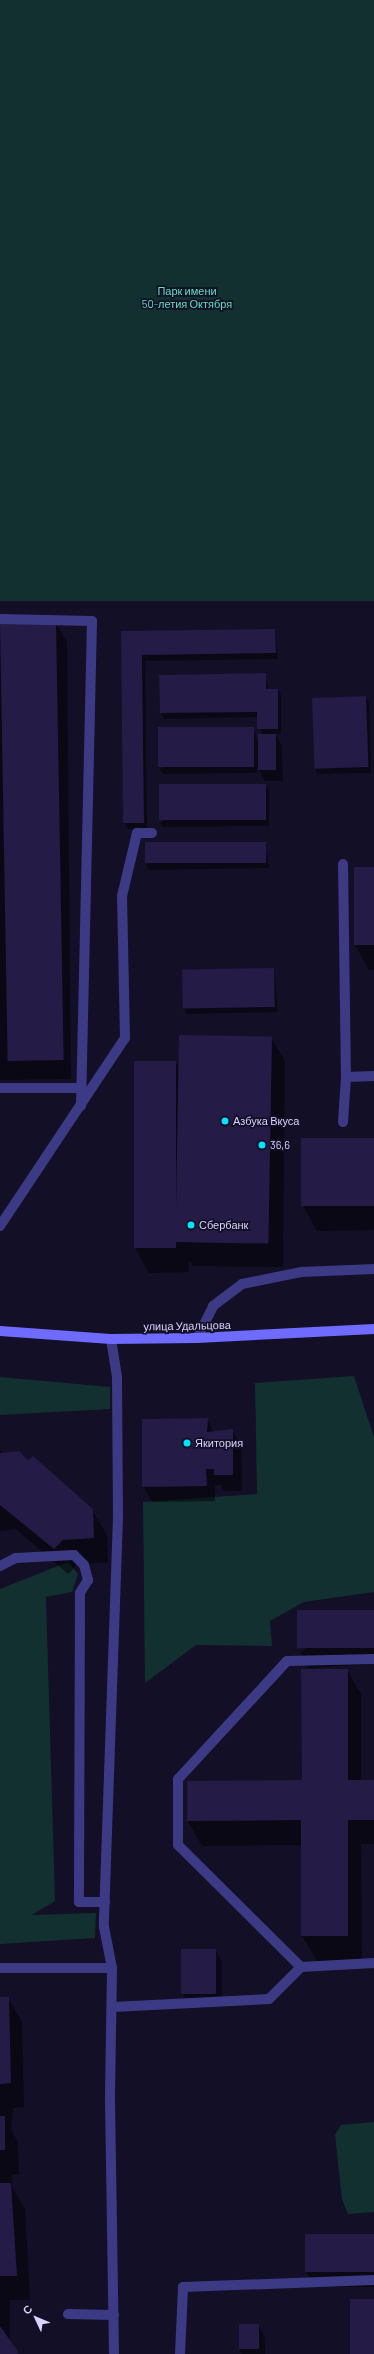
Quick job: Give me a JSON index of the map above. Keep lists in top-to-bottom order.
{
  "streets": {
    "street": ["улица Удальцова"]
  },
  "parks": ["Парк имени 50-летия Октября"],
  "places": [
    "Азбука Вкуса",
    "36,6",
    "Сбербанк",
    "Якитория"
  ],
  "north": "top left"
}
